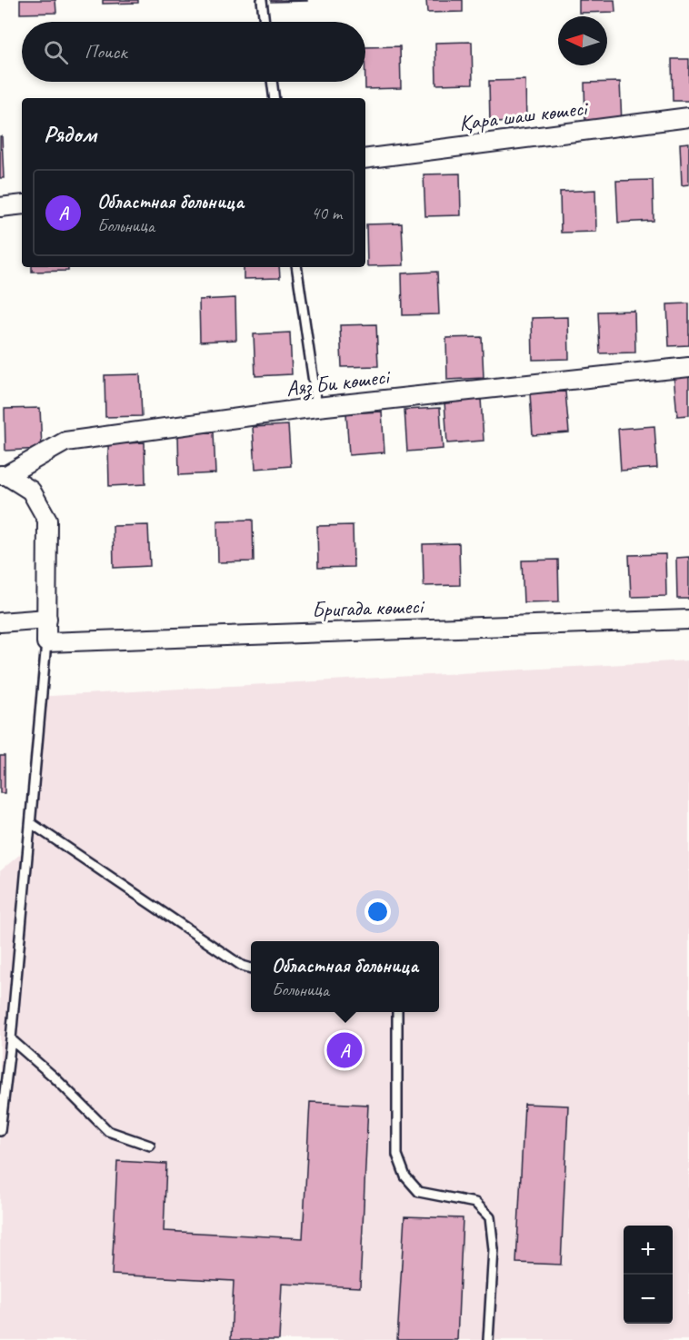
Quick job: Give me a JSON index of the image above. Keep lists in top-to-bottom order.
{
  "streets": {
    "street": ["Қара шаш көшесі", "Аяз Би көшесі", "Бригада көшесі"]
  },
  "north": "left",
  "page": {
    "search": "Поиск",
    "heading": "Рядом",
    "list": [
      {
        "mark": "A",
        "name": "Областная больница",
        "note": "Больница",
        "value": "40 m"
      }
    ],
    "popup": ["Областная больница", "Больница"],
    "pins": "A",
    "map_buttons": ["+", "−"]
  }
}
